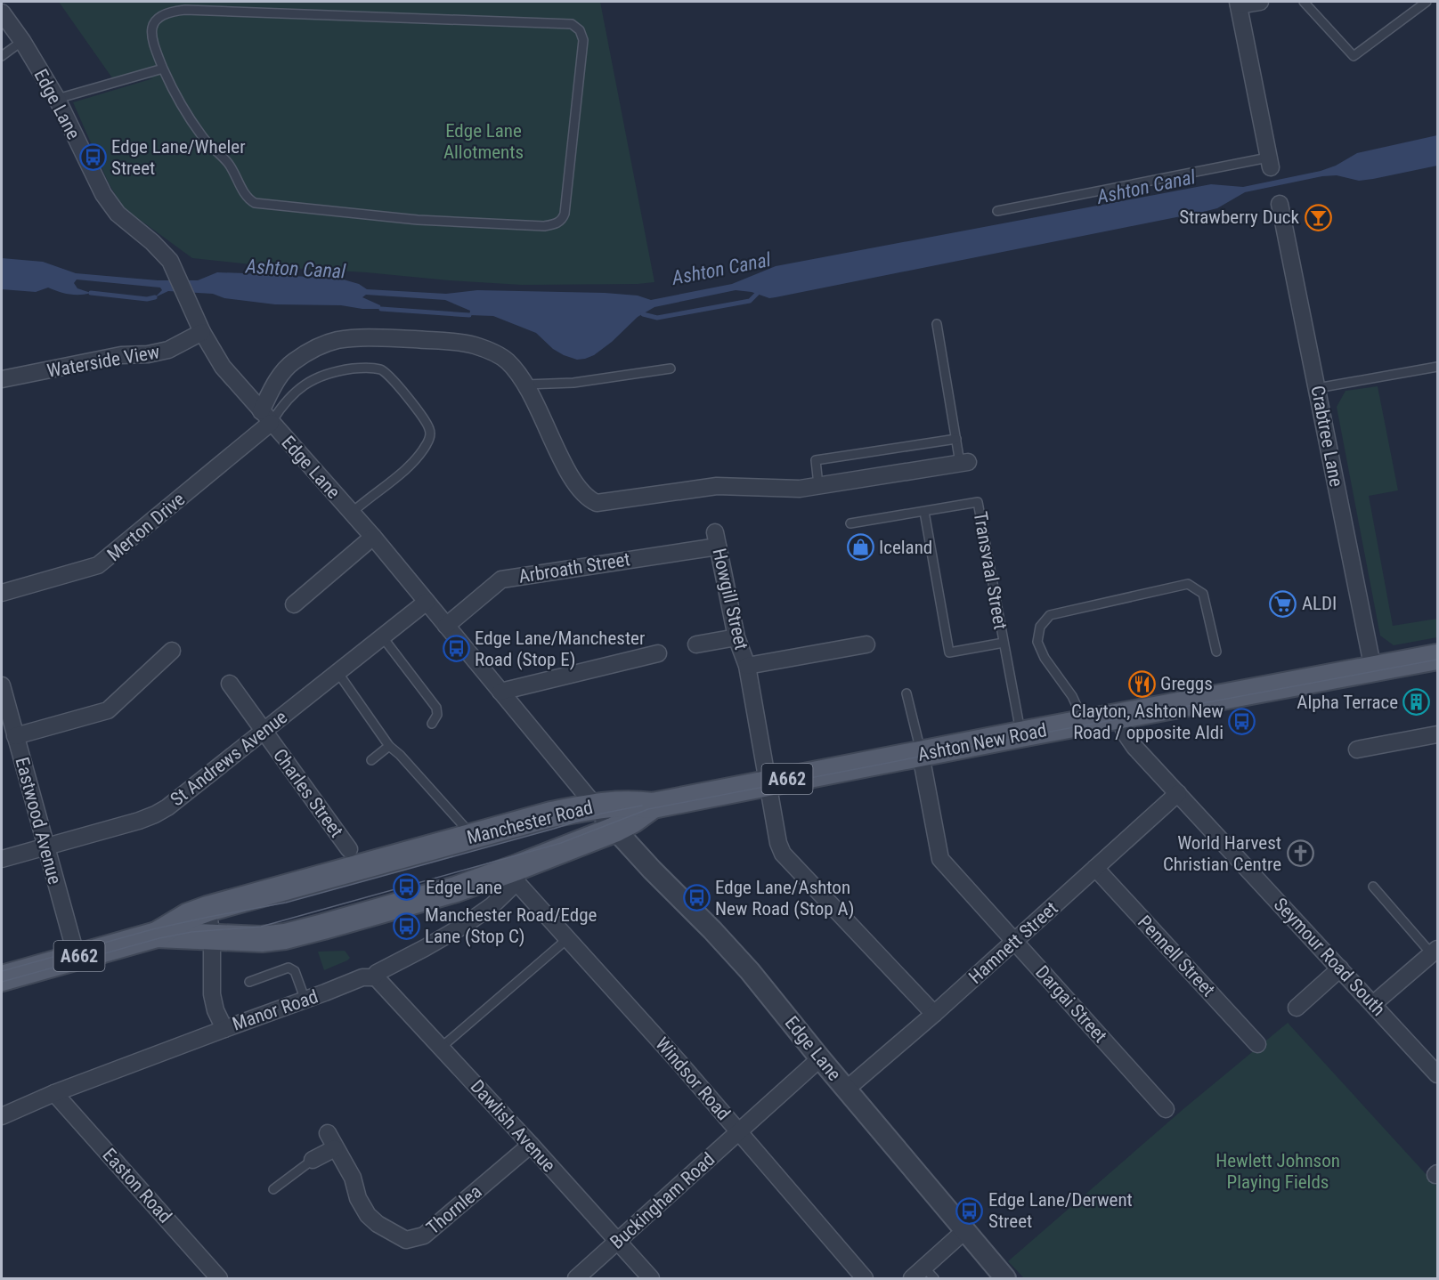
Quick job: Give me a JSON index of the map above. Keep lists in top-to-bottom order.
{
  "streets": {
    "main road": ["Ashton New Road", "A662", "Manchester Road"],
    "street": [
      "Edge Lane",
      "Waterside View",
      "Crabtree Lane",
      "Merton Drive",
      "Arbroath Street",
      "Howgill Street",
      "St Andrews Avenue",
      "Charles Street",
      "Eastwood Avenue",
      "Hamnett Street",
      "Pennell Street",
      "Seymour Road South",
      "Dargai Street",
      "Manor Road",
      "Windsor Road",
      "Dawlish Avenue",
      "Easton Road",
      "Buckingham Road",
      "Thornlea"
    ],
    "lane": ["Transvaal Street"]
  },
  "crossings": [
    ["Edge Lane", "Waterside View"],
    ["Edge Lane", "Merton Drive"],
    ["Edge Lane", "Arbroath Street"],
    ["Edge Lane", "St Andrews Avenue"],
    ["Edge Lane", "Manchester Road"],
    ["Edge Lane", "Hamnett Street"],
    ["Edge Lane", "Buckingham Road"],
    ["Crabtree Lane", "Ashton New Road"],
    ["Arbroath Street", "Howgill Street"],
    ["Transvaal Street", "Ashton New Road"],
    ["Howgill Street", "Ashton New Road"],
    ["Howgill Street", "Hamnett Street"],
    ["Ashton New Road", "Manchester Road"],
    ["Ashton New Road", "Seymour Road South"],
    ["Ashton New Road", "Dargai Street"],
    ["St Andrews Avenue", "Charles Street"],
    ["St Andrews Avenue", "Eastwood Avenue"],
    ["Eastwood Avenue", "Manchester Road"],
    ["Manchester Road", "Manor Road"],
    ["Manchester Road", "Windsor Road"],
    ["Hamnett Street", "Pennell Street"],
    ["Hamnett Street", "Seymour Road South"],
    ["Hamnett Street", "Dargai Street"],
    ["Manor Road", "Windsor Road"],
    ["Manor Road", "Dawlish Avenue"],
    ["Manor Road", "Easton Road"],
    ["Windsor Road", "Buckingham Road"],
    ["Dawlish Avenue", "Buckingham Road"],
    ["Dawlish Avenue", "Thornlea"]
  ],
  "water": ["Ashton Canal"],
  "parks": ["Edge Lane Allotments", "Hewlett Johnson Playing Fields"],
  "places": {
    "bus stop": [
      "Edge Lane/Wheler Street",
      "Edge Lane/Manchester Road (Stop E)",
      "Clayton, Ashton New Road / opposite Aldi",
      "Edge Lane",
      "Edge Lane/Ashton New Road (Stop A)",
      "Manchester Road/Edge Lane (Stop C)",
      "Edge Lane/Derwent Street"
    ],
    "bar": ["Strawberry Duck"],
    "shop": ["Iceland"],
    "supermarket": ["ALDI"],
    "restaurant": ["Greggs"],
    "building": ["Alpha Terrace"],
    "church": ["World Harvest Christian Centre"]
  }
}
